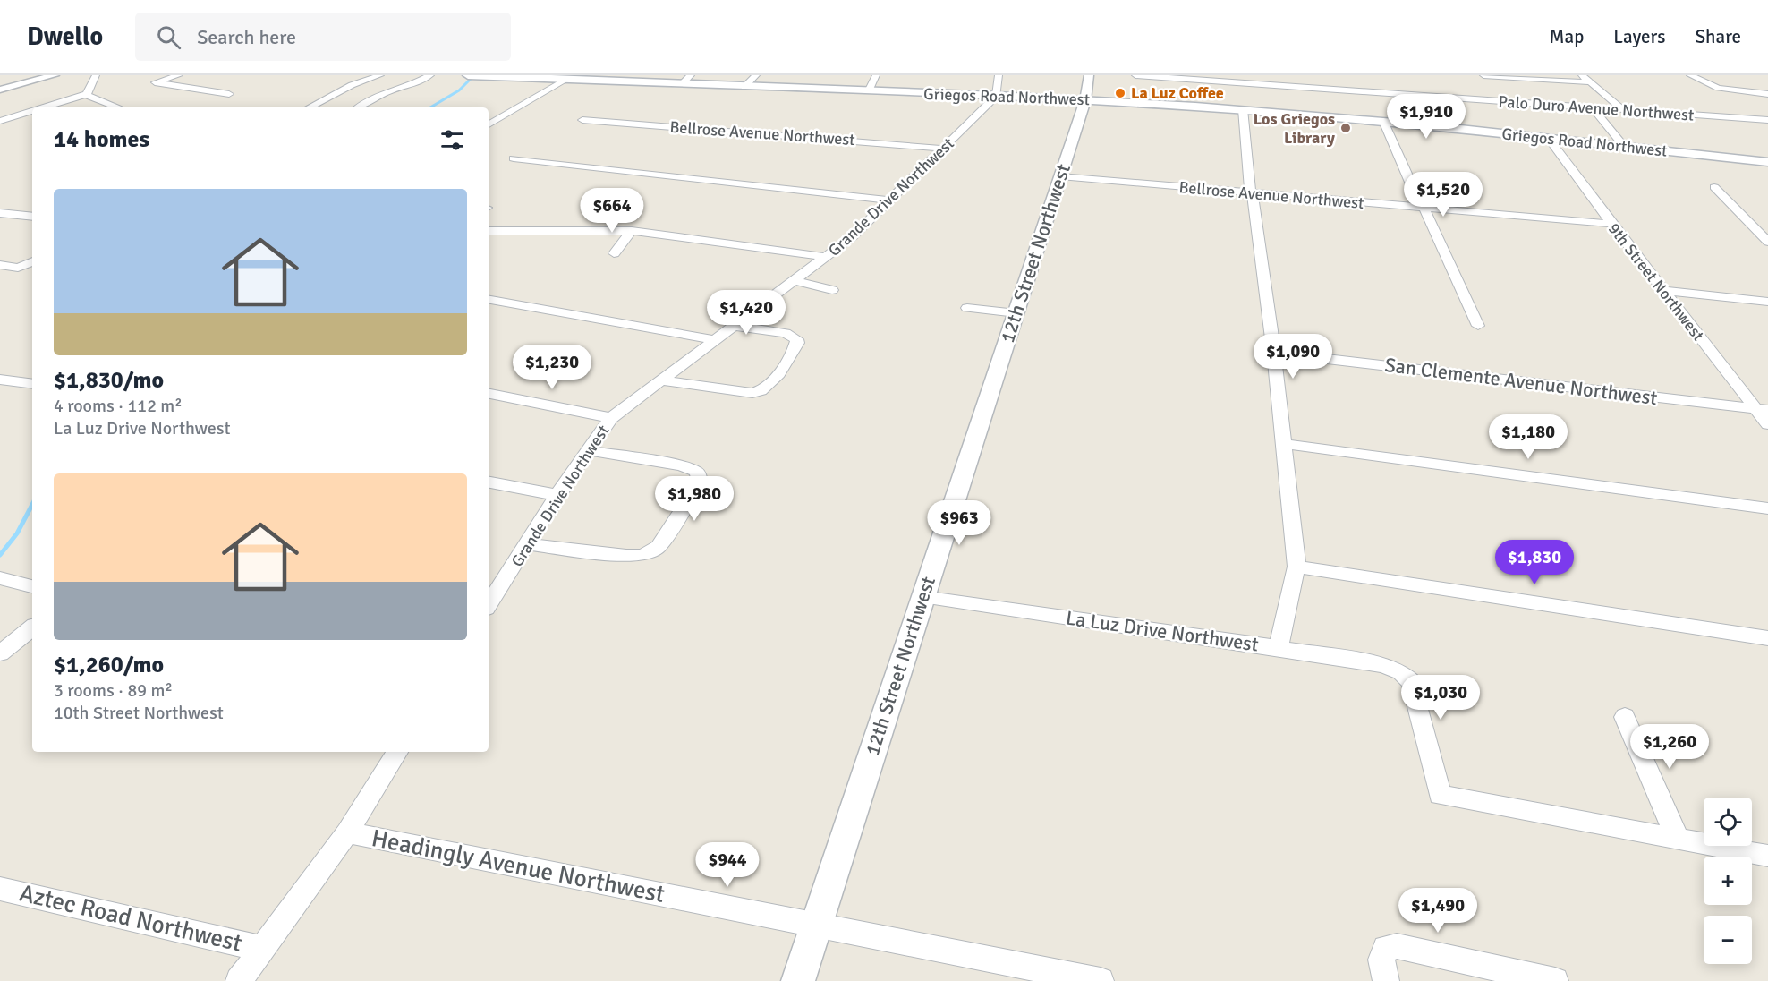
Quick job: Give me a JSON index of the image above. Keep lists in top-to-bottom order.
{
  "streets": {
    "main road": ["Griegos Road Northwest"],
    "street": [
      "Palo Duro Avenue Northwest",
      "Bellrose Avenue Northwest",
      "Grande Drive Northwest",
      "12th Street Northwest",
      "9th Street Northwest",
      "San Clemente Avenue Northwest",
      "La Luz Drive Northwest",
      "Headingly Avenue Northwest",
      "Aztec Road Northwest"
    ]
  },
  "crossings": [
    ["Griegos Road Northwest", "Grande Drive Northwest"],
    ["Griegos Road Northwest", "12th Street Northwest"],
    ["Griegos Road Northwest", "9th Street Northwest"],
    ["Bellrose Avenue Northwest", "Grande Drive Northwest"],
    ["Bellrose Avenue Northwest", "12th Street Northwest"],
    ["Bellrose Avenue Northwest", "9th Street Northwest"],
    ["12th Street Northwest", "La Luz Drive Northwest"],
    ["12th Street Northwest", "Headingly Avenue Northwest"],
    ["9th Street Northwest", "San Clemente Avenue Northwest"]
  ],
  "places": ["La Luz Coffee", "Los Griegos Library"],
  "page": {
    "header": "Dwello",
    "search": "Search here",
    "nav": ["Map", "Layers", "Share"],
    "price": [
      "$1,910",
      "$1,520",
      "$664",
      "$1,420",
      "$1,090",
      "$1,230",
      "$1,180",
      "$1,980",
      "$963",
      "$1,830",
      "$1,030",
      "$1,260",
      "$944",
      "$1,490"
    ],
    "heading": "14 homes",
    "list": [
      {
        "name": "$1,830/mo",
        "note": "4 rooms · 112 m² · La Luz Drive Northwest"
      },
      {
        "name": "$1,260/mo",
        "note": "3 rooms · 89 m² · 10th Street Northwest"
      }
    ],
    "map_buttons": ["+", "−"]
  }
}
